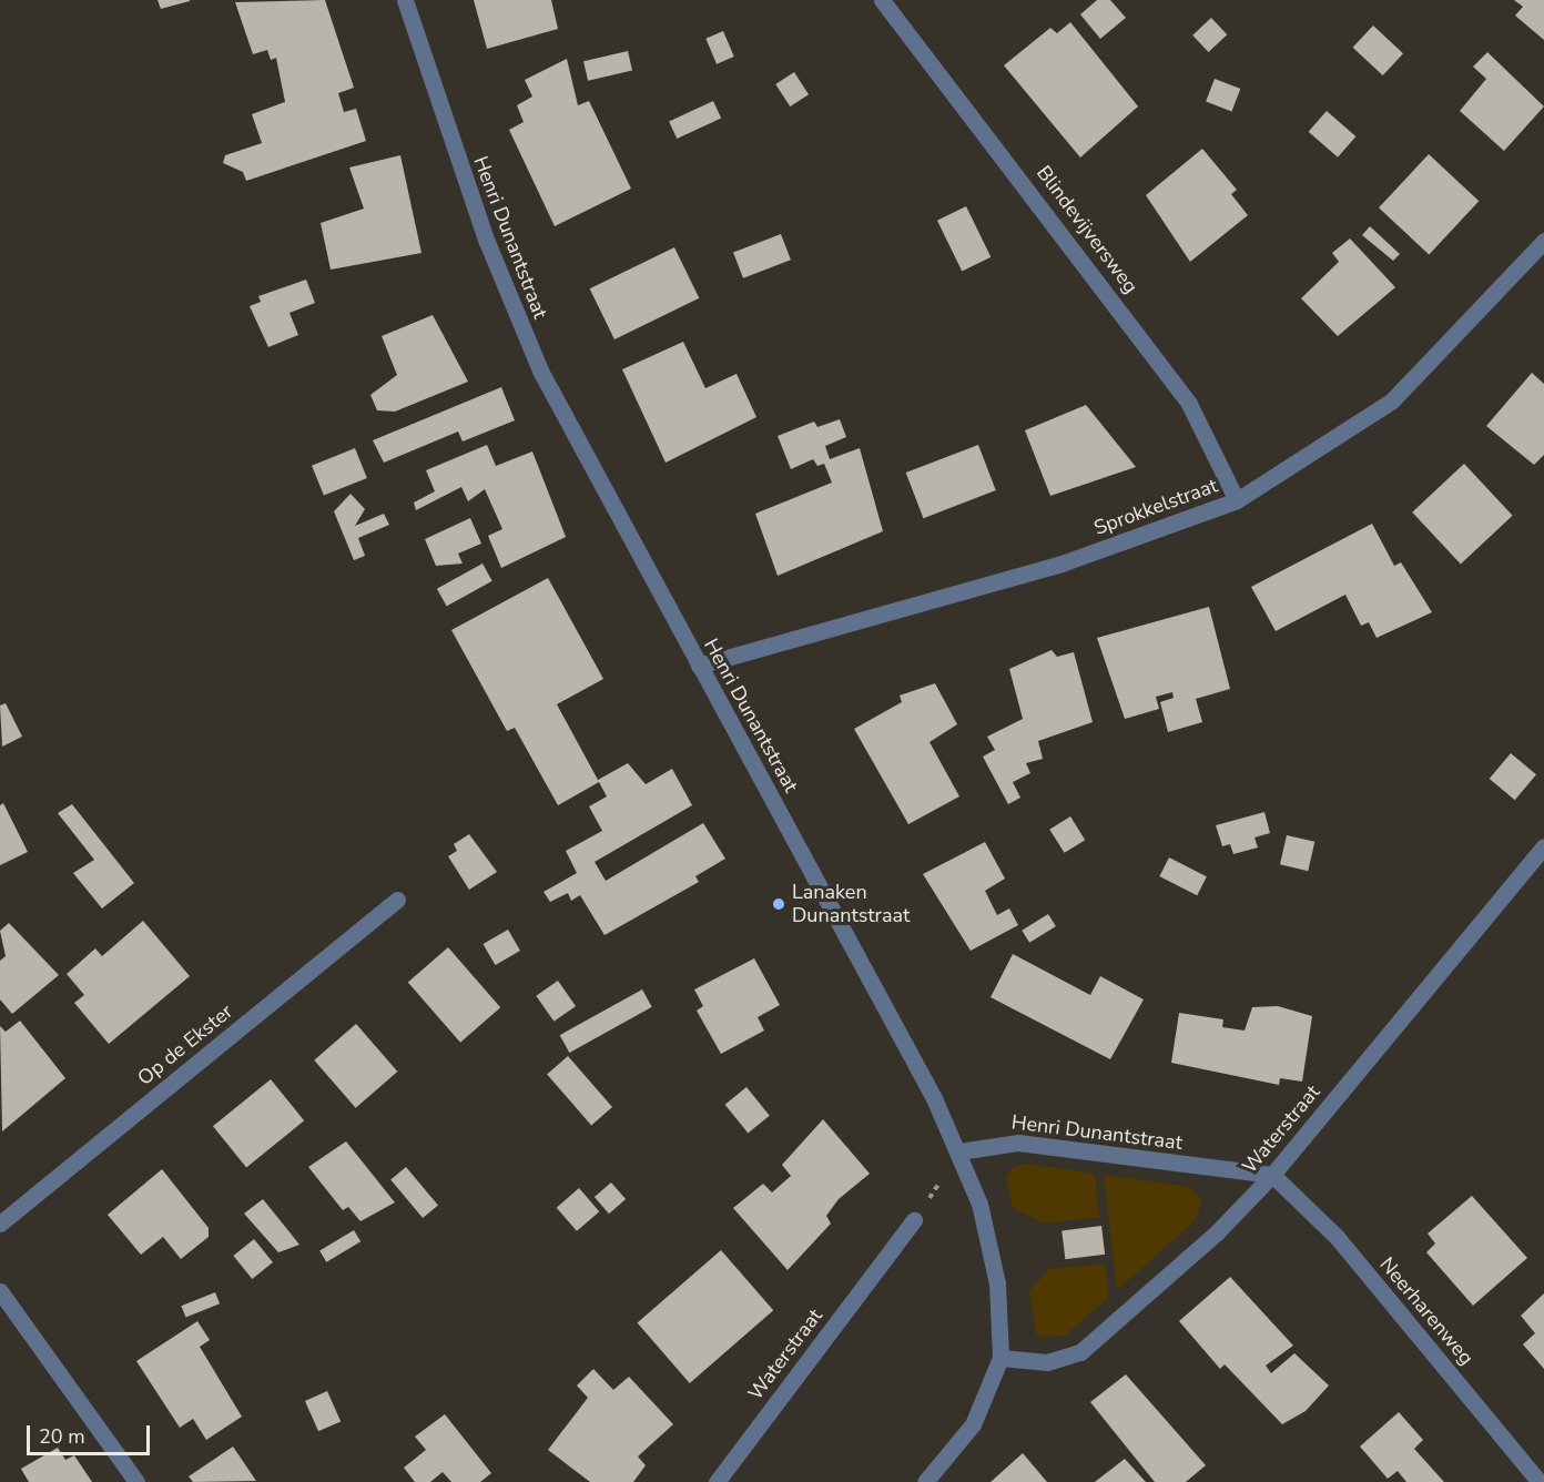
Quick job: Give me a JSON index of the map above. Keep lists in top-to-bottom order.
{
  "streets": {
    "street": [
      "Blindevijversweg",
      "Henri Dunantstraat",
      "Sprokkelstraat",
      "Op de Ekster",
      "Waterstraat",
      "Neerharenweg"
    ]
  },
  "crossings": [
    ["Blindevijversweg", "Sprokkelstraat"],
    ["Henri Dunantstraat", "Sprokkelstraat"],
    ["Henri Dunantstraat", "Waterstraat"],
    ["Henri Dunantstraat", "Neerharenweg"],
    ["Waterstraat", "Neerharenweg"]
  ],
  "places": ["Lanaken Dunantstraat"],
  "scale_bar": "20 m"
}
